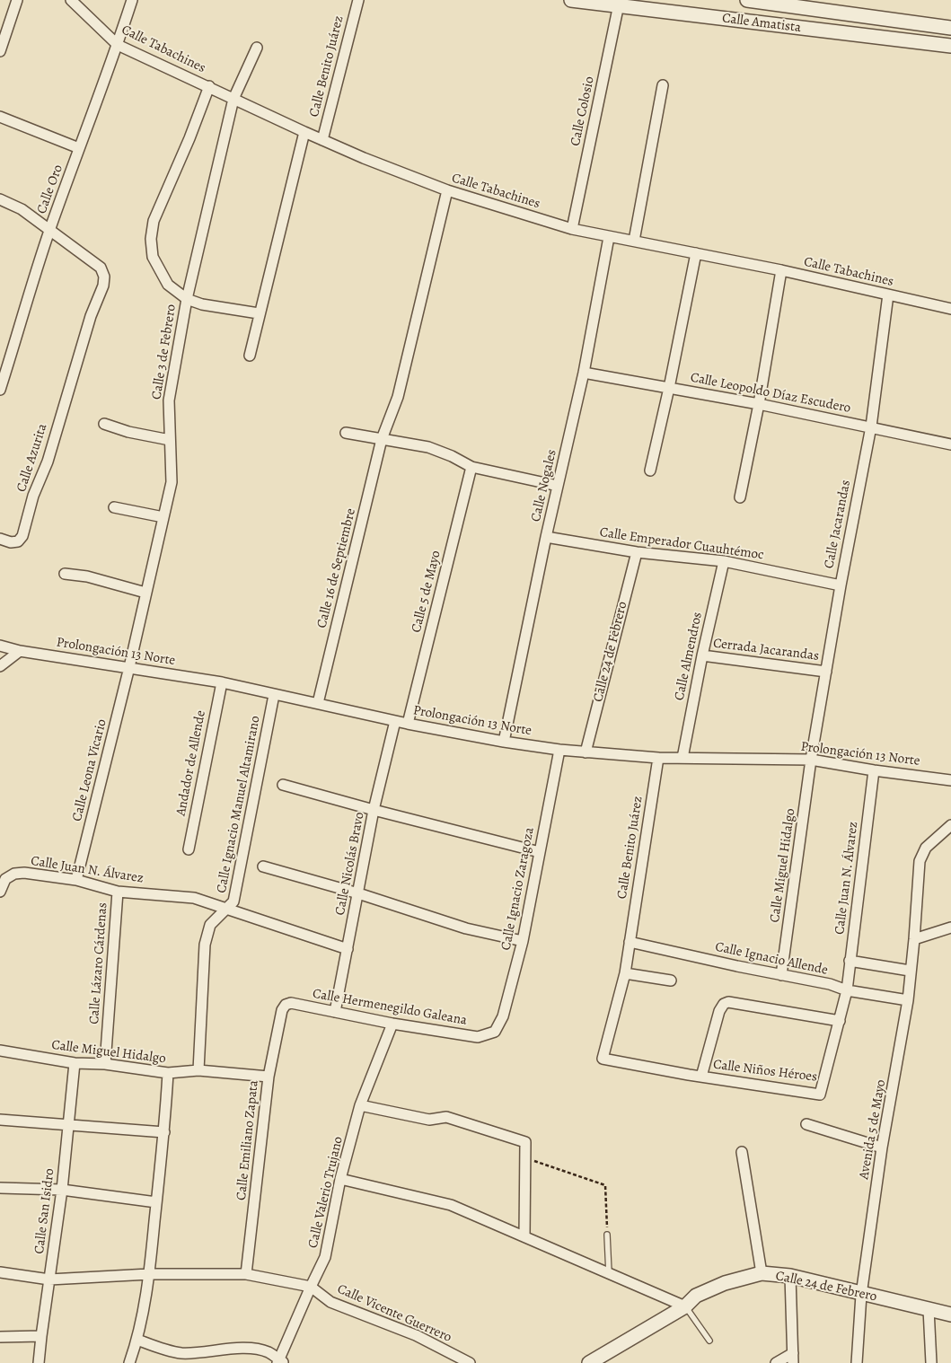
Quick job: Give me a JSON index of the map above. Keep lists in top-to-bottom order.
{
  "streets": {
    "street": [
      "Calle Amatista",
      "Calle Tabachines",
      "Calle Benito Juárez",
      "Calle Colosio",
      "Calle Oro",
      "Calle 3 de Febrero",
      "Calle Leopoldo Díaz Escudero",
      "Calle Azurita",
      "Calle Nogales",
      "Calle Jacarandas",
      "Calle Emperador Cuauhtémoc",
      "Calle 16 de Septiembre",
      "Calle 5 de Mayo",
      "Cerrada Jacarandas",
      "Prolongación 13 Norte",
      "Calle 24 de Febrero",
      "Calle Almendros",
      "Andador de Allende",
      "Calle Leona Vicario",
      "Calle Ignacio Manuel Altamirano",
      "Calle Nicolás Bravo",
      "Calle Miguel Hidalgo",
      "Calle Juan N. Álvarez",
      "Calle Ignacio Zaragoza",
      "Calle Ignacio Allende",
      "Calle Lázaro Cárdenas",
      "Calle Hermenegildo Galeana",
      "Calle Niños Héroes",
      "Avenida 5 de Mayo",
      "Calle Emiliano Zapata",
      "Calle Valerio Trujano",
      "Calle San Isidro",
      "Calle Vicente Guerrero"
    ]
  },
  "crossings": [
    ["Calle Amatista", "Calle Colosio"],
    ["Calle Tabachines", "Calle Benito Juárez"],
    ["Calle Tabachines", "Calle Colosio"],
    ["Calle Tabachines", "Calle Oro"],
    ["Calle Tabachines", "Calle 3 de Febrero"],
    ["Calle Tabachines", "Calle Nogales"],
    ["Calle Tabachines", "Calle Jacarandas"],
    ["Calle Tabachines", "Calle 16 de Septiembre"],
    ["Calle Benito Juárez", "Prolongación 13 Norte"],
    ["Calle Benito Juárez", "Calle Ignacio Allende"],
    ["Calle Benito Juárez", "Calle Niños Héroes"],
    ["Calle Oro", "Calle Azurita"],
    ["Calle 3 de Febrero", "Prolongación 13 Norte"],
    ["Calle 3 de Febrero", "Calle Leona Vicario"],
    ["Calle Leopoldo Díaz Escudero", "Calle Nogales"],
    ["Calle Leopoldo Díaz Escudero", "Calle Jacarandas"],
    ["Calle Nogales", "Calle Emperador Cuauhtémoc"],
    ["Calle Nogales", "Prolongación 13 Norte"],
    ["Calle Jacarandas", "Calle Emperador Cuauhtémoc"],
    ["Calle Jacarandas", "Cerrada Jacarandas"],
    ["Calle Jacarandas", "Prolongación 13 Norte"],
    ["Calle Jacarandas", "Calle Miguel Hidalgo"],
    ["Calle Emperador Cuauhtémoc", "Calle 24 de Febrero"],
    ["Calle Emperador Cuauhtémoc", "Calle Almendros"],
    ["Calle 16 de Septiembre", "Prolongación 13 Norte"],
    ["Calle 5 de Mayo", "Prolongación 13 Norte"],
    ["Cerrada Jacarandas", "Calle Almendros"],
    ["Prolongación 13 Norte", "Calle 24 de Febrero"],
    ["Prolongación 13 Norte", "Calle Almendros"],
    ["Prolongación 13 Norte", "Andador de Allende"],
    ["Prolongación 13 Norte", "Calle Leona Vicario"],
    ["Prolongación 13 Norte", "Calle Ignacio Manuel Altamirano"],
    ["Prolongación 13 Norte", "Calle Nicolás Bravo"],
    ["Prolongación 13 Norte", "Calle Miguel Hidalgo"],
    ["Prolongación 13 Norte", "Calle Juan N. Álvarez"],
    ["Prolongación 13 Norte", "Calle Ignacio Zaragoza"],
    ["Calle 24 de Febrero", "Avenida 5 de Mayo"],
    ["Calle Leona Vicario", "Calle Juan N. Álvarez"],
    ["Calle Ignacio Manuel Altamirano", "Calle Miguel Hidalgo"],
    ["Calle Ignacio Manuel Altamirano", "Calle Juan N. Álvarez"],
    ["Calle Nicolás Bravo", "Calle Juan N. Álvarez"],
    ["Calle Nicolás Bravo", "Calle Hermenegildo Galeana"],
    ["Calle Miguel Hidalgo", "Calle Ignacio Allende"],
    ["Calle Miguel Hidalgo", "Calle Lázaro Cárdenas"],
    ["Calle Miguel Hidalgo", "Calle Emiliano Zapata"],
    ["Calle Miguel Hidalgo", "Calle San Isidro"],
    ["Calle Juan N. Álvarez", "Calle Ignacio Allende"],
    ["Calle Juan N. Álvarez", "Calle Lázaro Cárdenas"],
    ["Calle Juan N. Álvarez", "Calle Niños Héroes"],
    ["Calle Ignacio Zaragoza", "Calle Hermenegildo Galeana"],
    ["Calle Ignacio Allende", "Calle Niños Héroes"],
    ["Calle Ignacio Allende", "Avenida 5 de Mayo"],
    ["Calle Hermenegildo Galeana", "Calle Emiliano Zapata"],
    ["Calle Hermenegildo Galeana", "Calle Valerio Trujano"],
    ["Calle Valerio Trujano", "Calle Vicente Guerrero"]
  ]
}
